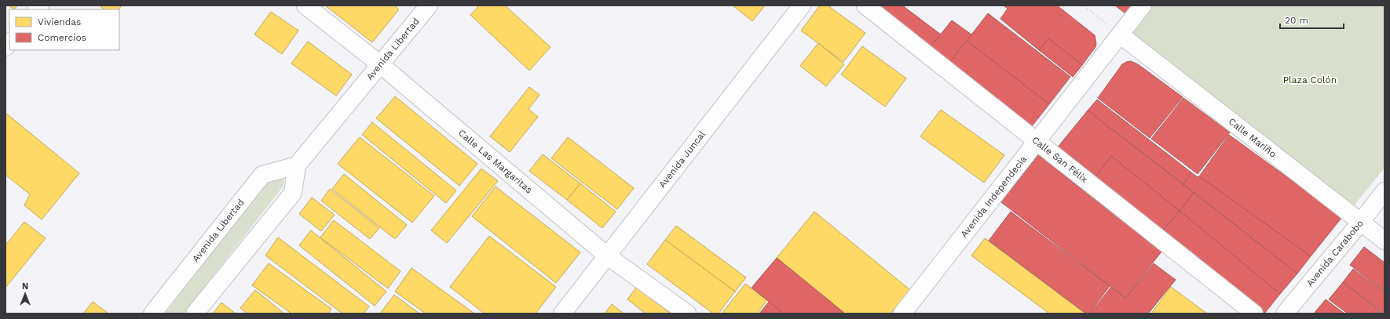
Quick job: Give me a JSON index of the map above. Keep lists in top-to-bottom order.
{
  "streets": {
    "street": [
      "Avenida Libertad",
      "Calle Mariño",
      "Avenida Juncal",
      "Calle San Félix",
      "Calle Las Margaritas",
      "Avenida Independecia",
      "Avenida Carabobo"
    ]
  },
  "crossings": [
    ["Avenida Libertad", "Calle Las Margaritas"],
    ["Calle Mariño", "Avenida Independecia"],
    ["Calle Mariño", "Avenida Carabobo"],
    ["Avenida Juncal", "Calle Las Margaritas"],
    ["Calle San Félix", "Avenida Independecia"]
  ],
  "parks": ["Plaza Colón"],
  "legend": ["Viviendas", "Comercios"],
  "scale_bar": "20 m",
  "north": "top"
}
